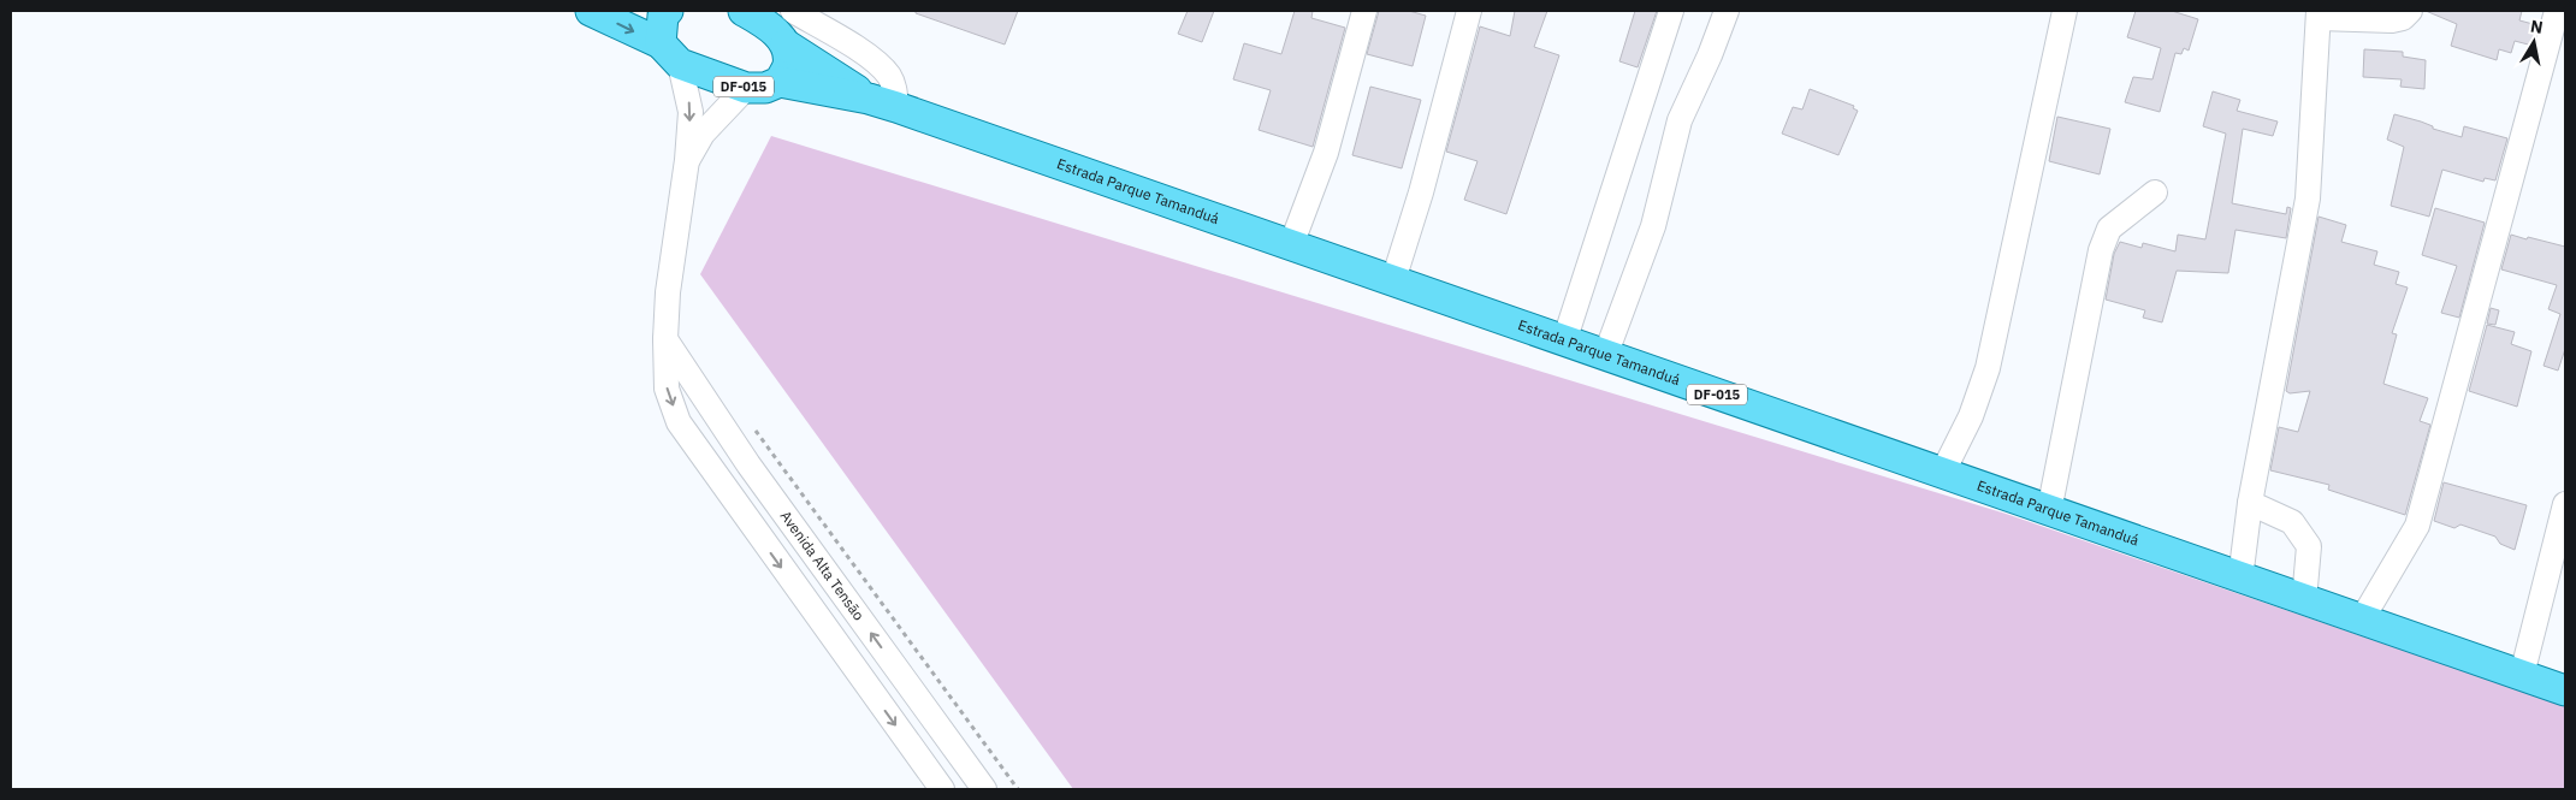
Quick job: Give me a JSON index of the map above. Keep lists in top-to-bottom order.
{
  "streets": {
    "main road": ["DF-015", "Estrada Parque Tamanduá"],
    "street": ["Avenida Alta Tensāo"]
  },
  "crossings": [
    ["DF-015", "Estrada Parque Tamanduá"]
  ],
  "north": "top"
}
